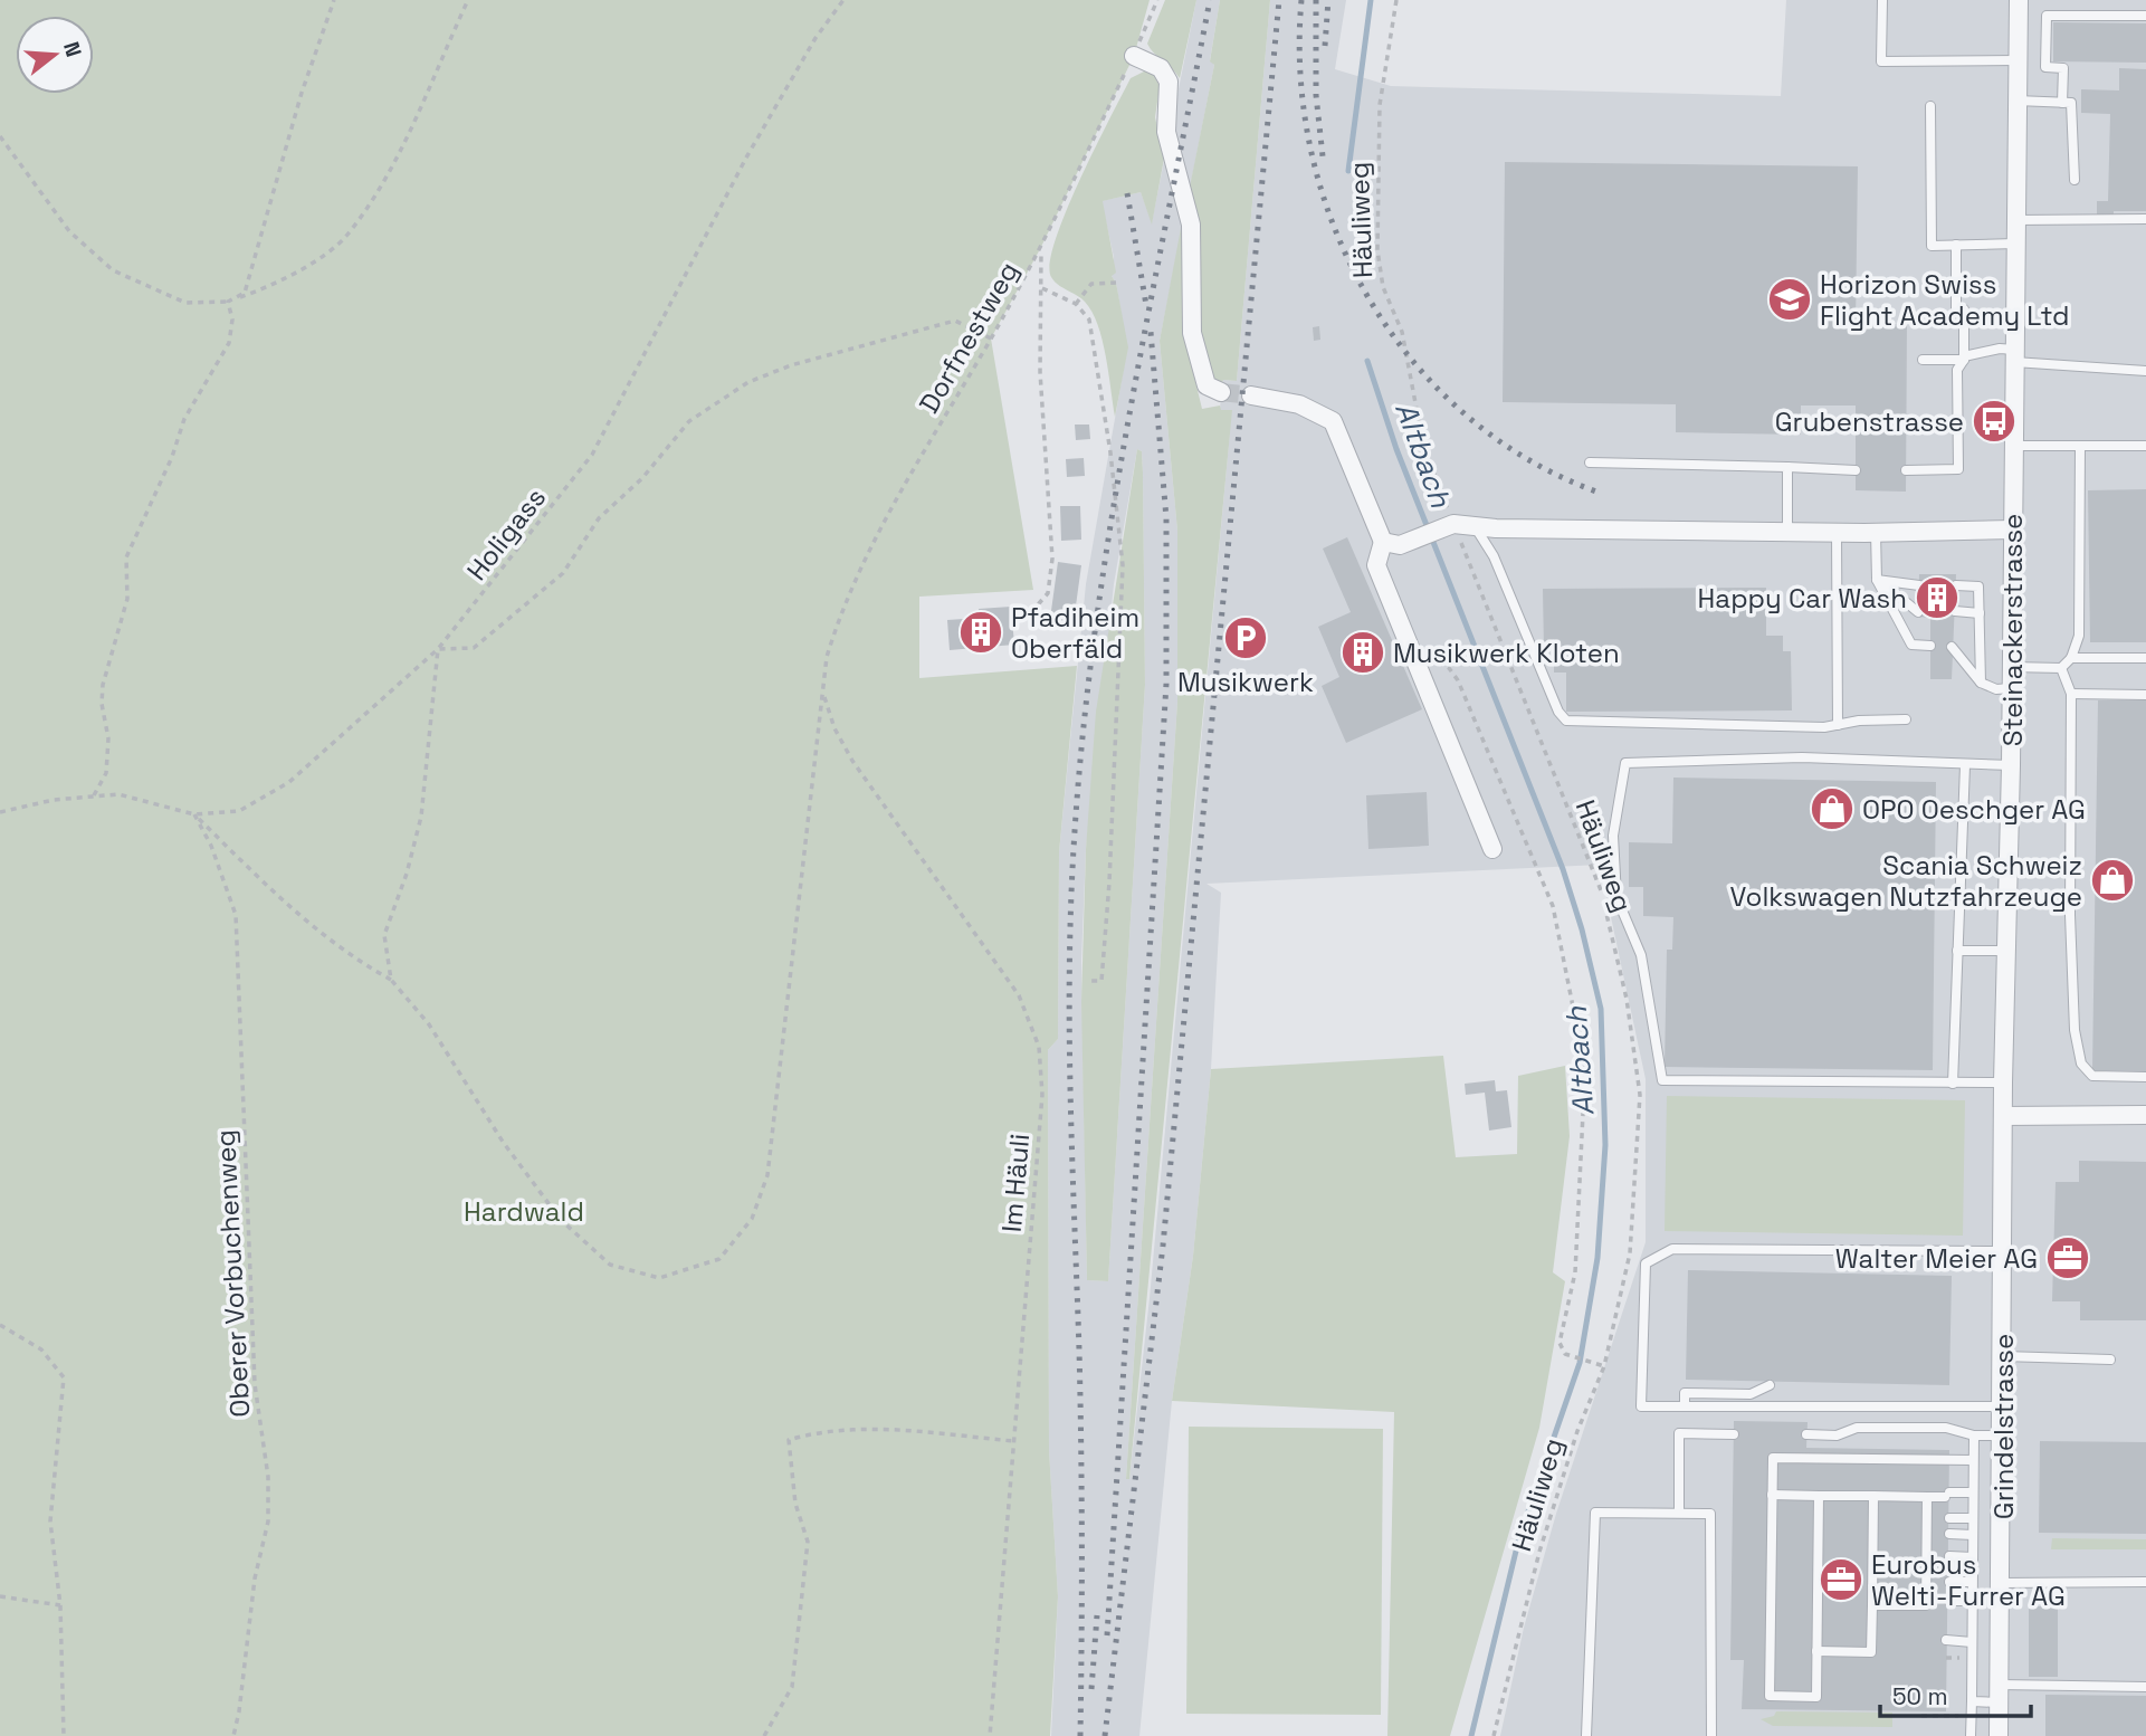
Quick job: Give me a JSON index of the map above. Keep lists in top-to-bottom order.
{
  "streets": {
    "street": ["Steinackerstrasse", "Grindelstrasse"],
    "path": [
      "Häuliweg",
      "Dorfnestweg",
      "Holigass",
      "Im Häuli",
      "Oberer Vorbuchenweg"
    ]
  },
  "crossings": [
    ["Dorfnestweg", "Im Häuli"],
    ["Holigass", "Oberer Vorbuchenweg"],
    ["Steinackerstrasse", "Grindelstrasse"]
  ],
  "water": ["Altbach"],
  "parks": ["Hardwald"],
  "places": {
    "school or university": ["Horizon Swiss Flight Academy Ltd"],
    "bus stop": ["Grubenstrasse"],
    "building": ["Happy Car Wash", "Pfadiheim Oberfäld", "Musikwerk Kloten"],
    "parking": ["Musikwerk"],
    "shop": ["OPO Oeschger AG", "Scania Schweiz Volkswagen Nutzfahrzeuge"],
    "office": ["Walter Meier AG", "Eurobus Welti-Furrer AG"]
  },
  "scale_bar": "50 m",
  "north": "right"
}
